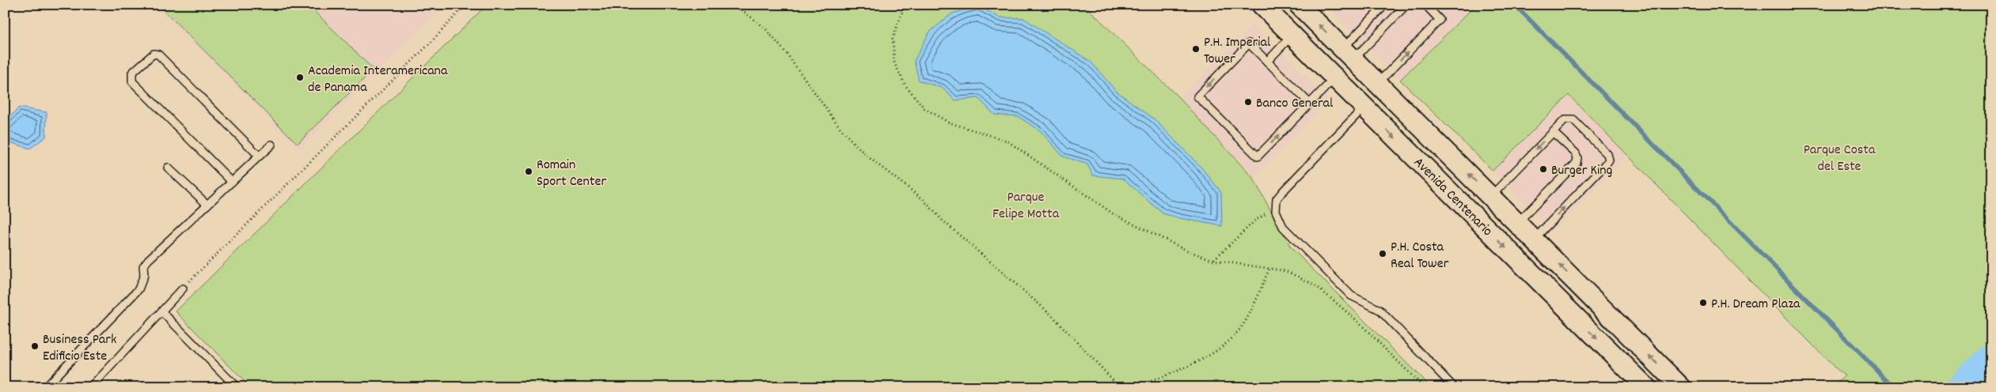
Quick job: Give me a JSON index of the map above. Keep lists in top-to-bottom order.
{
  "streets": {
    "main road": ["Avenida Centenario"]
  },
  "parks": ["Parque Costa del Este", "Parque Felipe Motta"],
  "places": [
    "P.H. Imperial Tower",
    "Academia Interamericana de Panama",
    "Banco General",
    "Burger King",
    "Romain Sport Center",
    "P.H. Costa Real Tower",
    "P.H. Dream Plaza",
    "Business Park Edificio Este"
  ]
}
